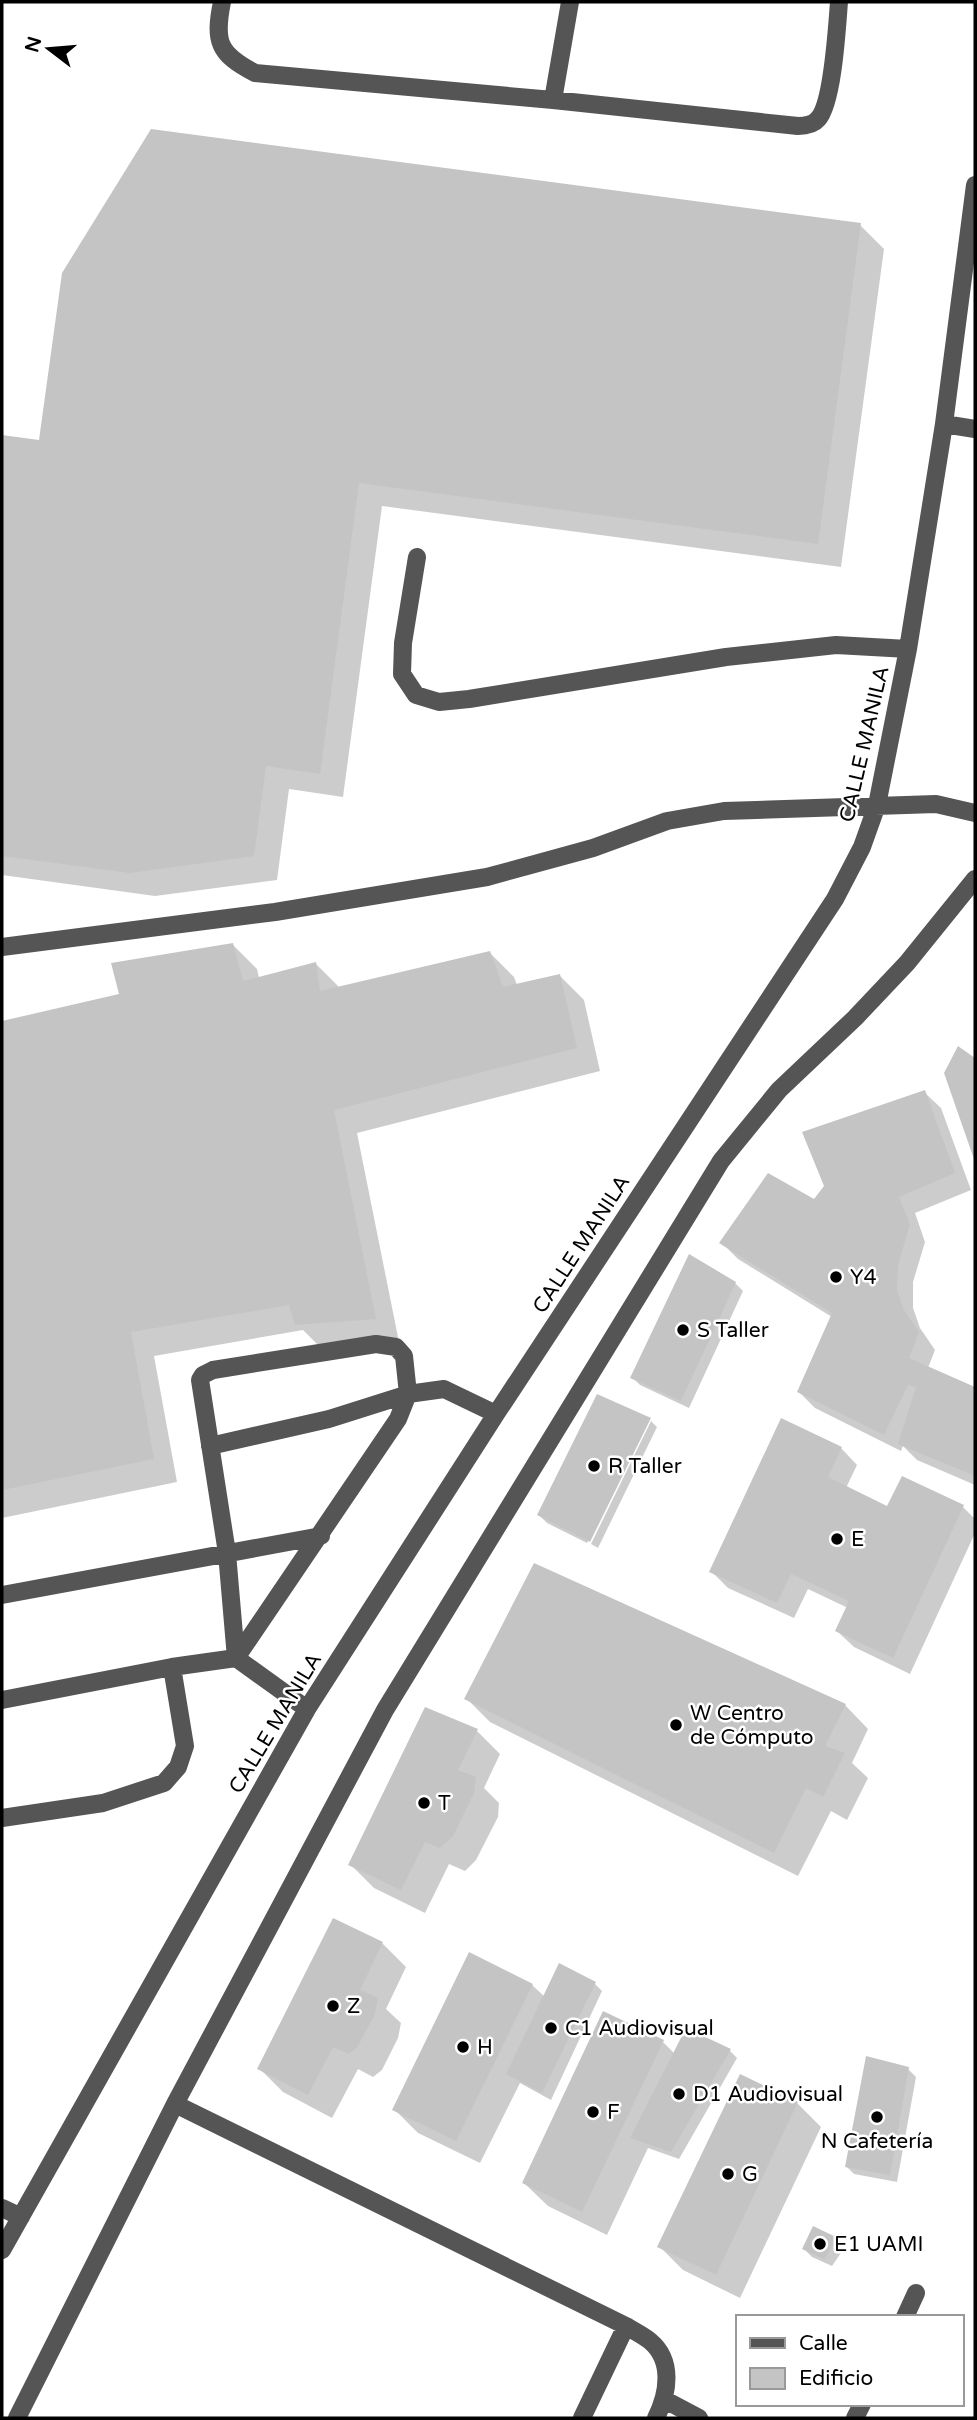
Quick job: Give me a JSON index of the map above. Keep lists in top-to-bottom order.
{
  "streets": {
    "street": ["CALLE MANILA"]
  },
  "places": [
    "Y4",
    "S Taller",
    "R Taller",
    "E",
    "W Centro de Cómputo",
    "T",
    "Z",
    "C1 Audiovisual",
    "H",
    "D1 Audiovisual",
    "F",
    "N Cafetería",
    "G",
    "E1 UAMI"
  ],
  "legend": ["Calle", "Edificio"],
  "north": "left"
}
